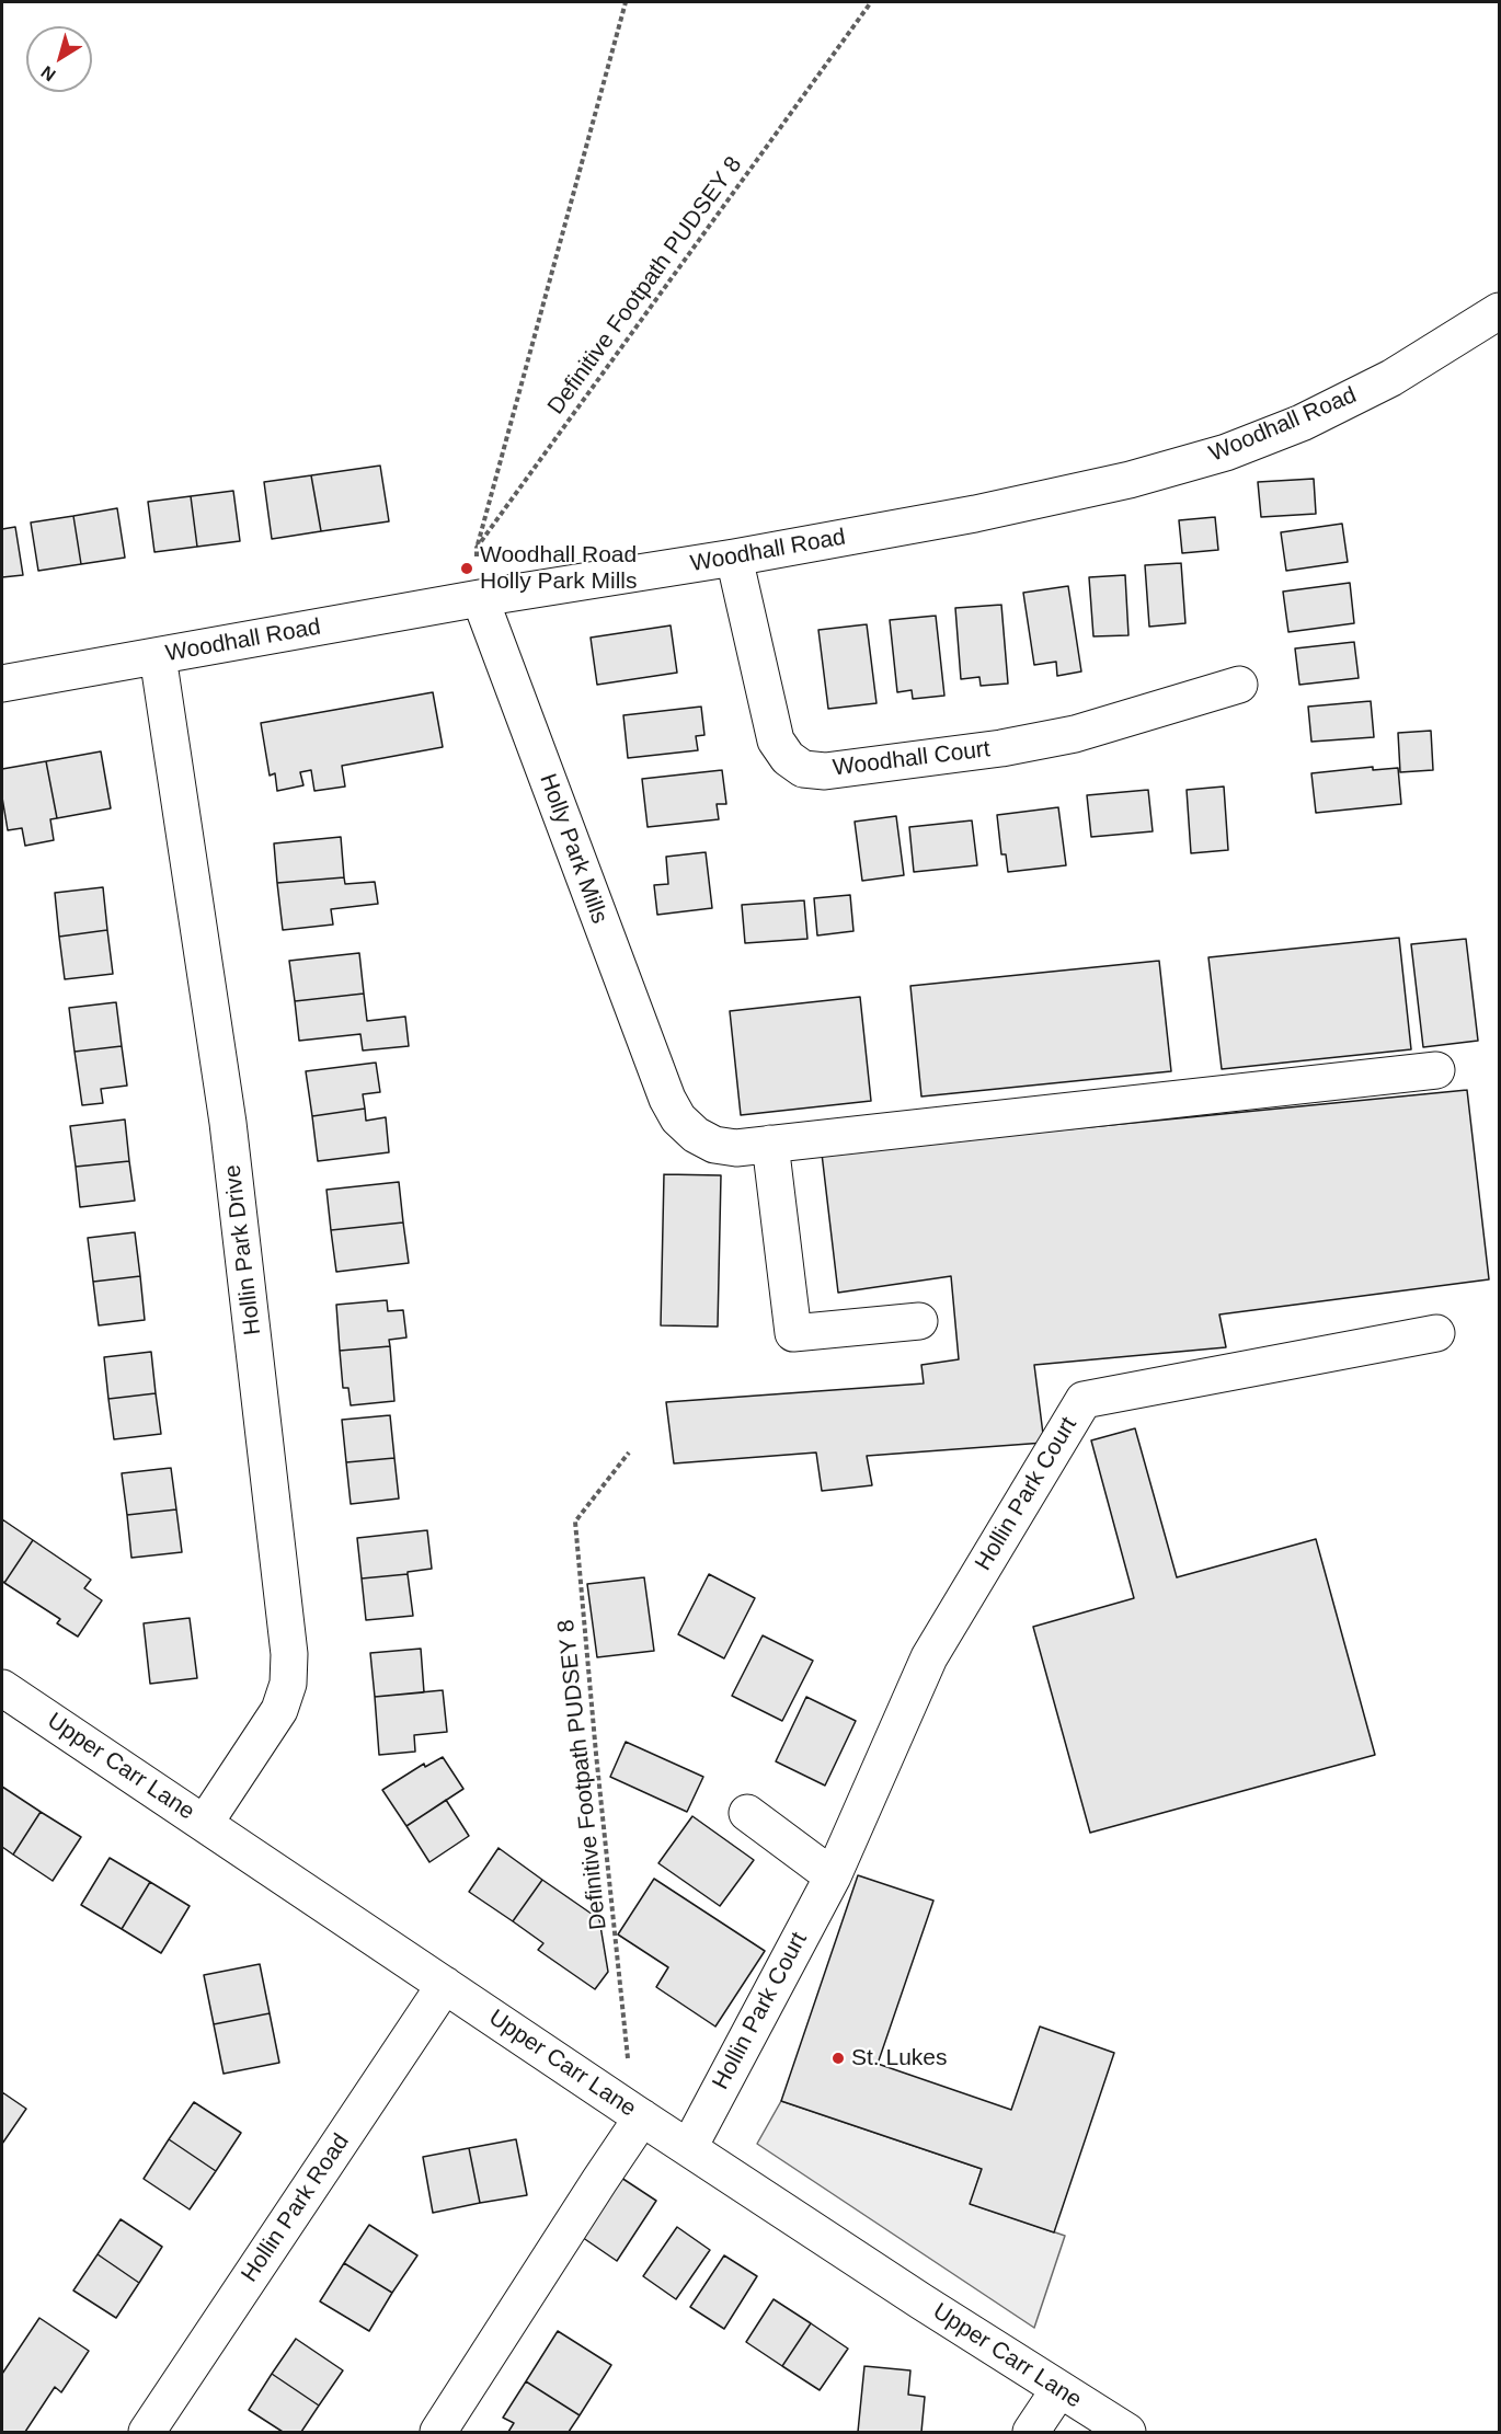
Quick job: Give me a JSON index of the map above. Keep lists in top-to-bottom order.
{
  "streets": {
    "street": [
      "Woodhall Road",
      "Woodhall Court",
      "Holly Park Mills",
      "Hollin Park Drive",
      "Hollin Park Court",
      "Upper Carr Lane",
      "Hollin Park Road"
    ],
    "path": ["Definitive Footpath PUDSEY 8"]
  },
  "crossings": [
    ["Definitive Footpath PUDSEY 8", "Upper Carr Lane"],
    ["Woodhall Road", "Woodhall Court"],
    ["Woodhall Road", "Holly Park Mills"],
    ["Woodhall Road", "Hollin Park Drive"],
    ["Hollin Park Drive", "Upper Carr Lane"],
    ["Hollin Park Court", "Upper Carr Lane"],
    ["Upper Carr Lane", "Hollin Park Road"]
  ],
  "places": ["Woodhall Road Holly Park Mills", "St. Lukes"],
  "north": "bottom left"
}
